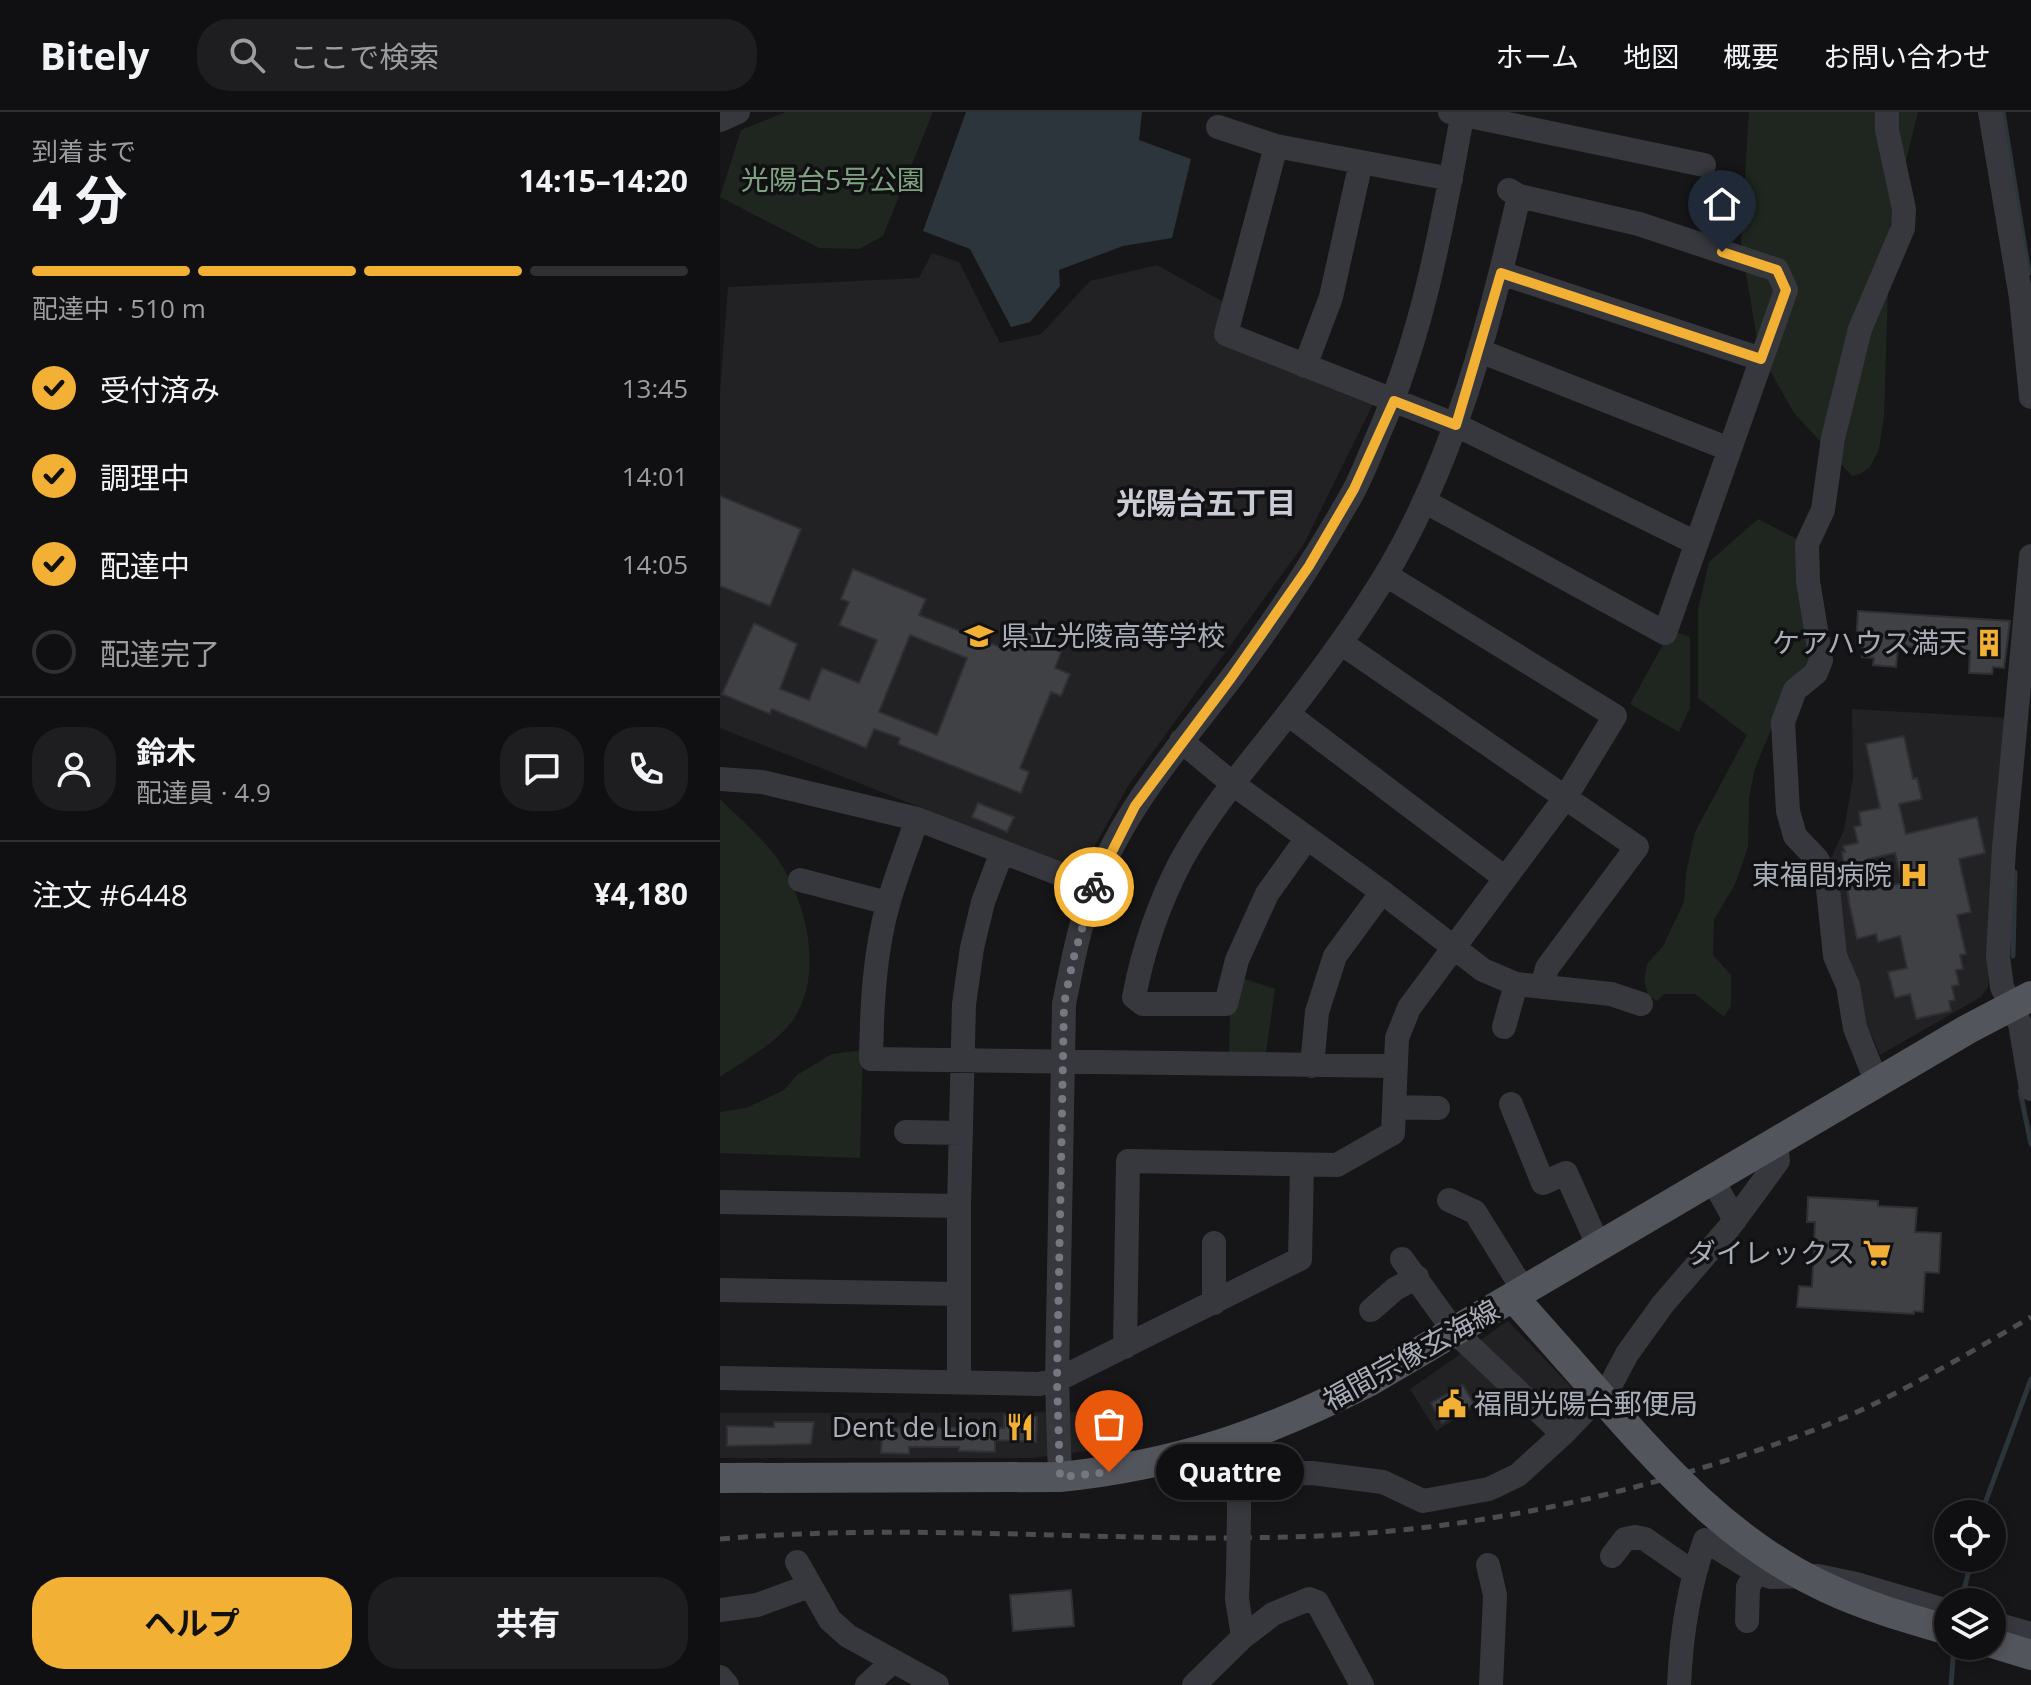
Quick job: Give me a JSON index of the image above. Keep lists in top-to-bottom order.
{
  "streets": {
    "main road": ["福間宗像玄海線"]
  },
  "districts": ["光陽台五丁目"],
  "parks": ["光陽台5号公園"],
  "places": {
    "school or university": ["県立光陵高等学校"],
    "building": ["ケアハウス満天"],
    "hospital": ["東福間病院"],
    "supermarket": ["ダイレックス"],
    "public building": ["福間光陽台郵便局"],
    "restaurant": ["Dent de Lion"],
    "other": ["Quattre"]
  },
  "page": {
    "header": "Bitely",
    "search": "ここで検索",
    "nav": [
      "ホーム",
      "地図",
      "概要",
      "お問い合わせ"
    ],
    "heading": ["4 分", "到着まで", "14:15–14:20"],
    "panel": [
      "鈴木",
      "配達員 · 4.9",
      "注文 #6448",
      "¥4,180"
    ],
    "bar": "配達中 · 510 m",
    "list": [
      ["受付済み", "13:45"],
      ["調理中", "14:01"],
      ["配達中", "14:05"],
      "配達完了"
    ],
    "bubble": "Quattre",
    "buttons": ["ヘルプ", "共有"]
  }
}
